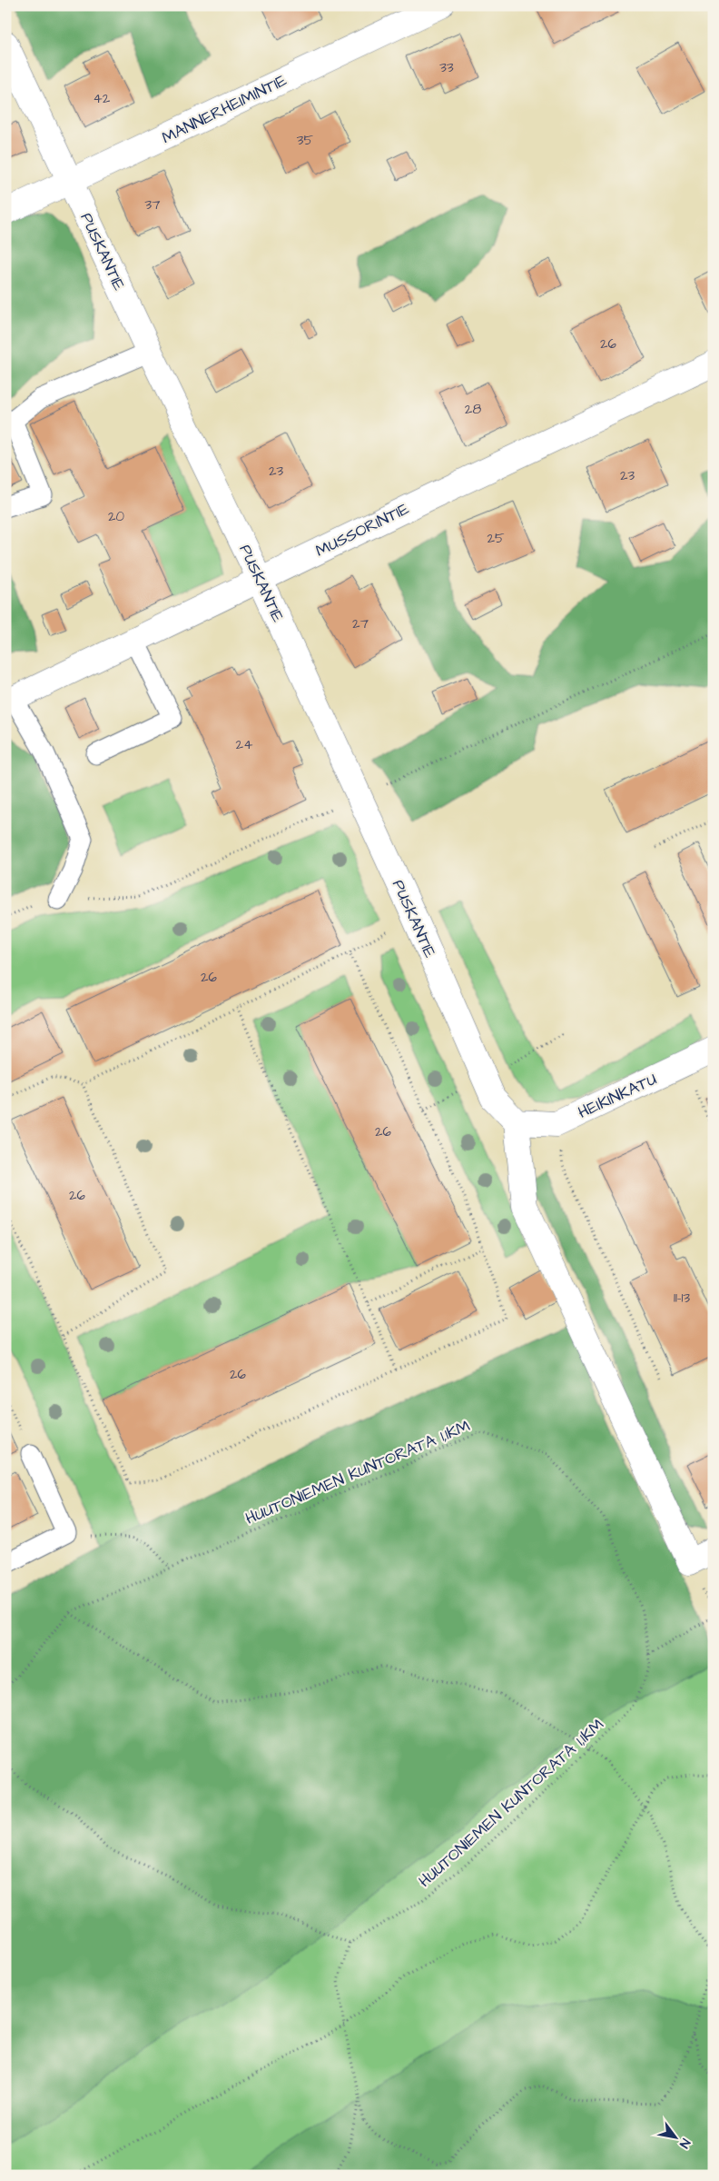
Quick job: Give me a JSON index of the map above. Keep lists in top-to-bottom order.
{
  "streets": {
    "street": [
      "MANNERHEIMINTIE",
      "PUSKANTIE",
      "MUSSORINTIE",
      "HEIKINKATU"
    ],
    "path": ["HUUTONIEMEN KUNTORATA 1,1KM"]
  },
  "crossings": [
    ["MANNERHEIMINTIE", "PUSKANTIE"],
    ["PUSKANTIE", "MUSSORINTIE"],
    ["PUSKANTIE", "HEIKINKATU"]
  ],
  "house_numbers": [
    "33",
    "42",
    "35",
    "37",
    "26",
    "28",
    "23",
    "23",
    "20",
    "25",
    "27",
    "24",
    "26",
    "26",
    "26",
    "11-13",
    "26"
  ],
  "north": "bottom right"
}
